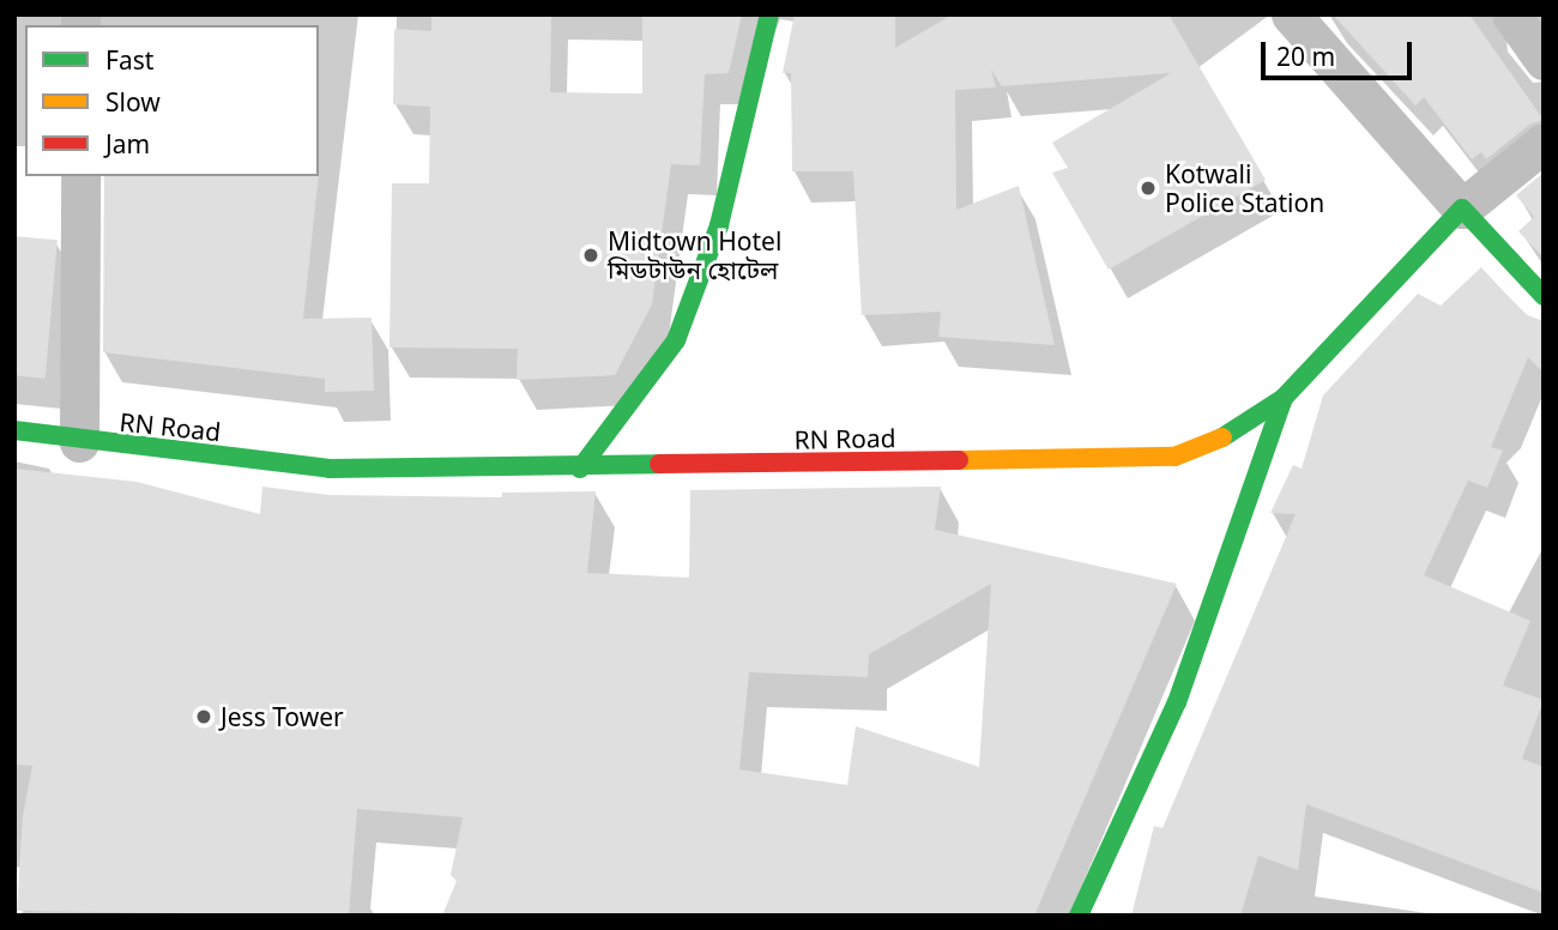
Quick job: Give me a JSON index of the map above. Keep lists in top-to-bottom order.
{
  "streets": {
    "main road": ["RN Road"]
  },
  "places": ["Kotwali Police Station", "Midtown Hotel মিডটাউন হোটেল", "Jess Tower"],
  "legend": ["Fast", "Slow", "Jam"],
  "scale_bar": "20 m"
}
